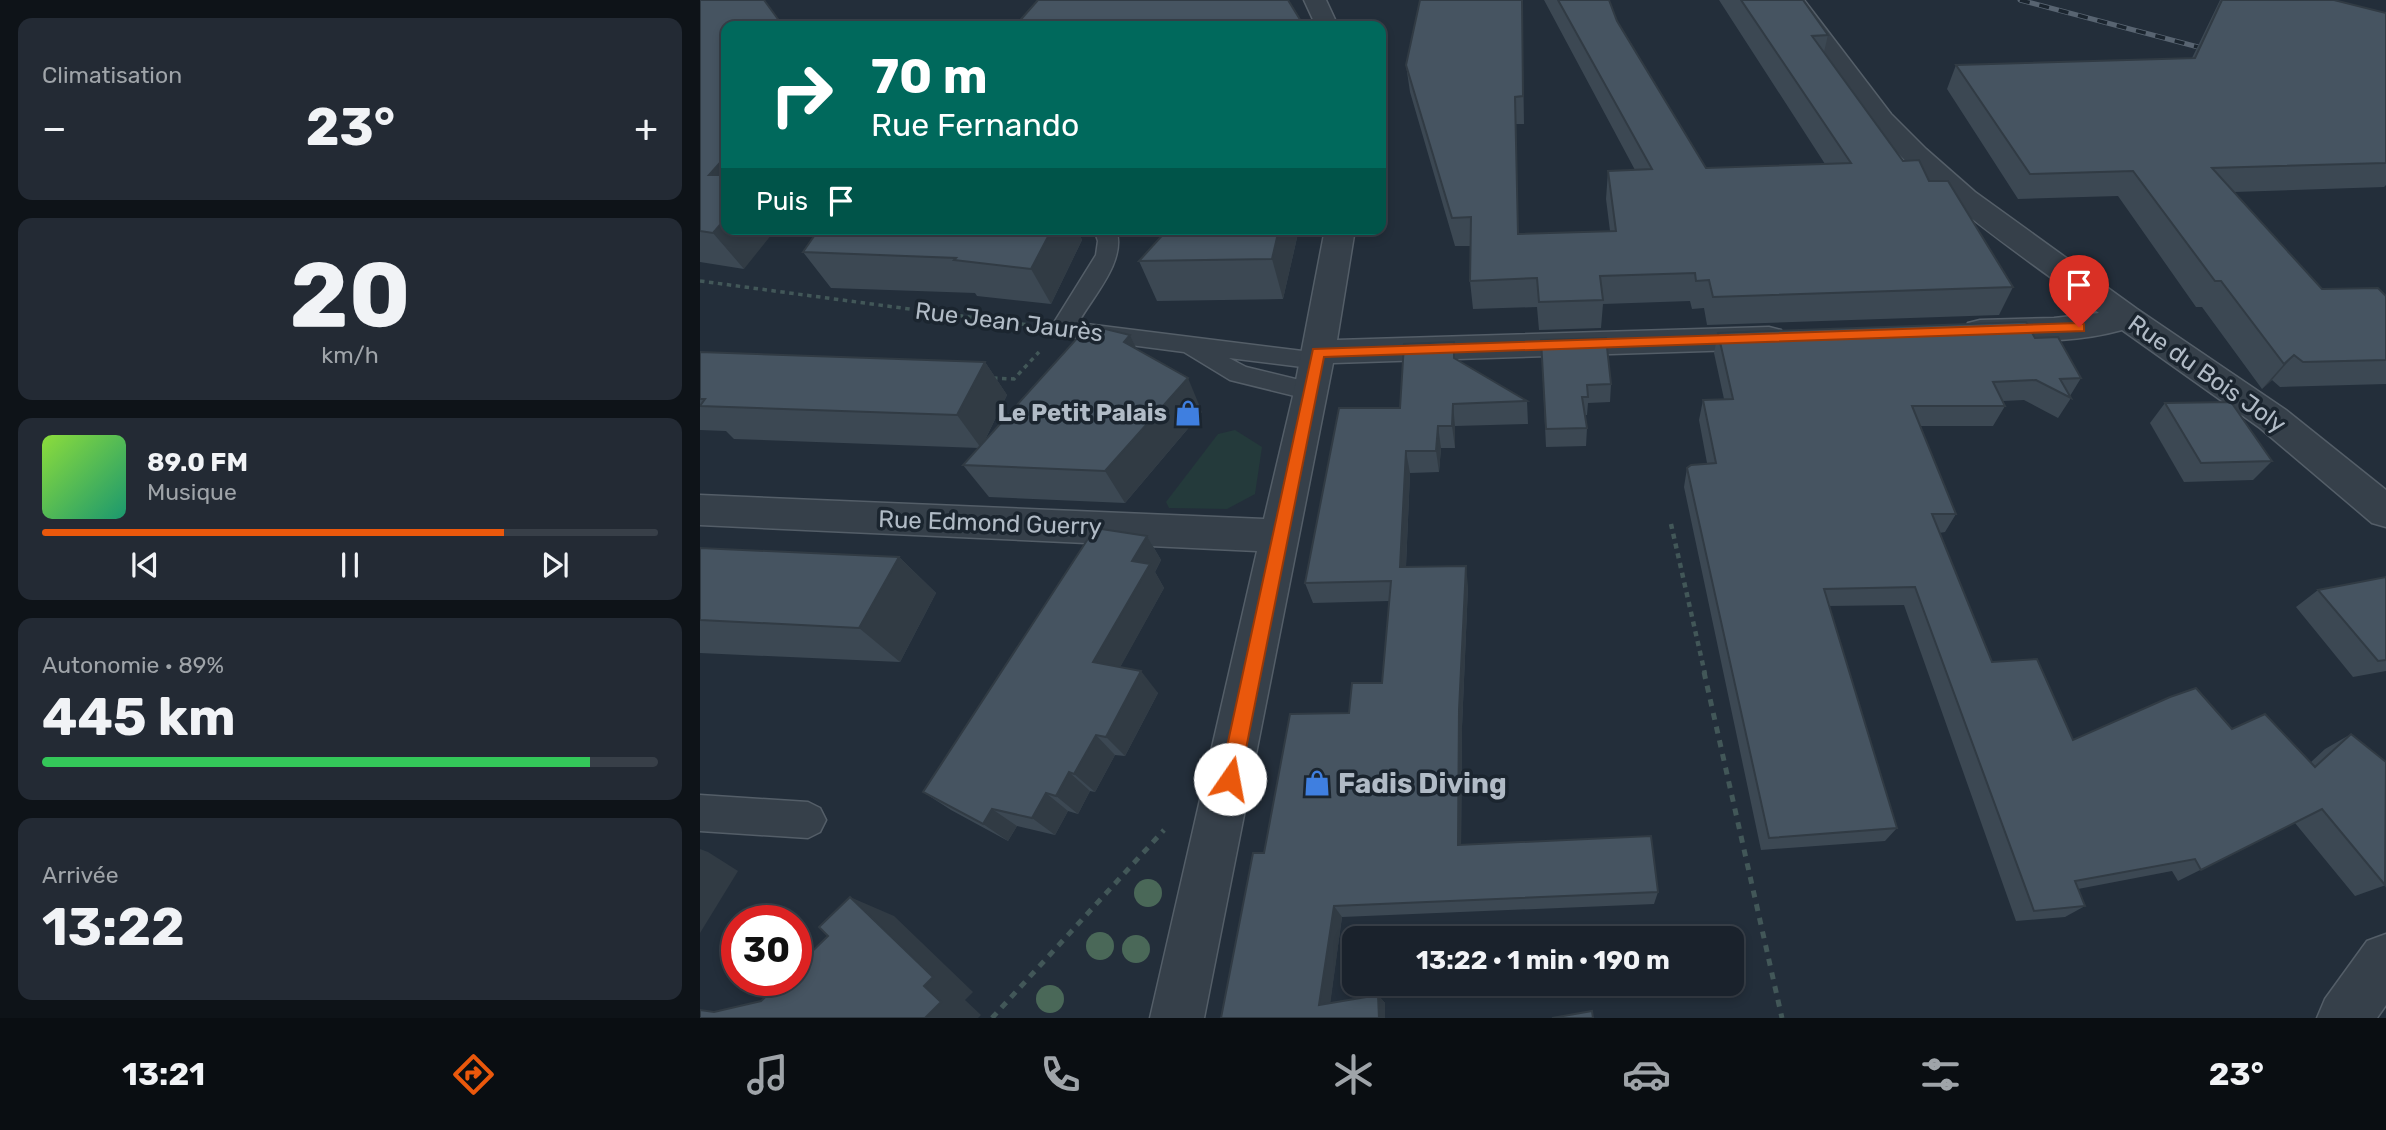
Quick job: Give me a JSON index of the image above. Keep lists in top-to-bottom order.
{
  "streets": {
    "street": ["Rue du Bois Joly", "Rue Edmond Guerry"],
    "lane": ["Rue Jean Jaurès"]
  },
  "places": {
    "shop": ["Le Petit Palais", "Fadis Diving"]
  },
  "page": {
    "tile": [
      "Climatisation",
      ["20", "km/h"],
      ["Autonomie · 89%", "445 km"],
      ["Arrivée", "13:22"]
    ],
    "turn": ["70 m", "Rue Fernando"],
    "heat": ["−", "23°", "+"],
    "then": "Puis",
    "song": ["89.0 FM", "Musique"],
    "limit": "30",
    "trip": "13:22 · 1 min · 190 m",
    "tabs": ["13:21", "23°"]
  }
}
